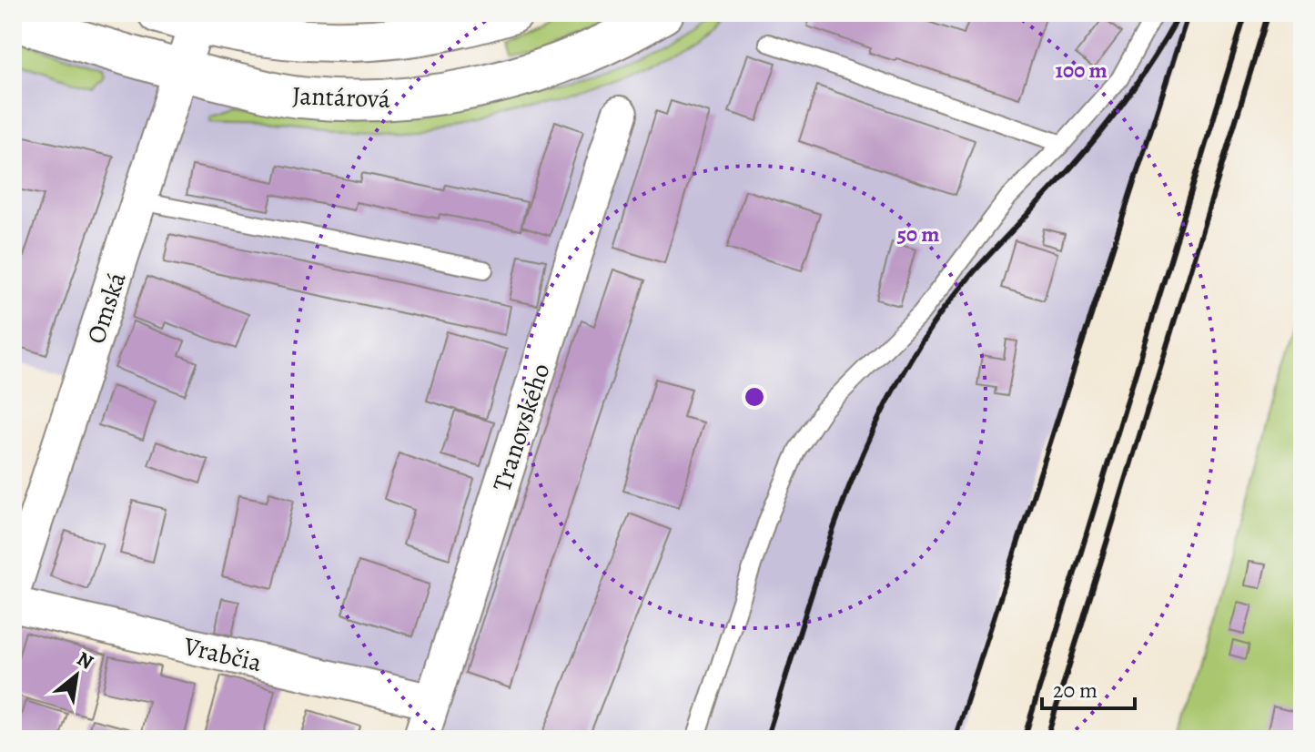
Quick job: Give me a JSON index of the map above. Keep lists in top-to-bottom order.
{
  "streets": {
    "street": [
      "Jantárová",
      "Omská",
      "Tranovského",
      "Vrabčia"
    ]
  },
  "crossings": [
    ["Jantárová", "Omská"],
    ["Tranovského", "Vrabčia"]
  ],
  "scale_bar": "20 m",
  "north": "top right",
  "rings": ["100 m", "50 m"]
}
